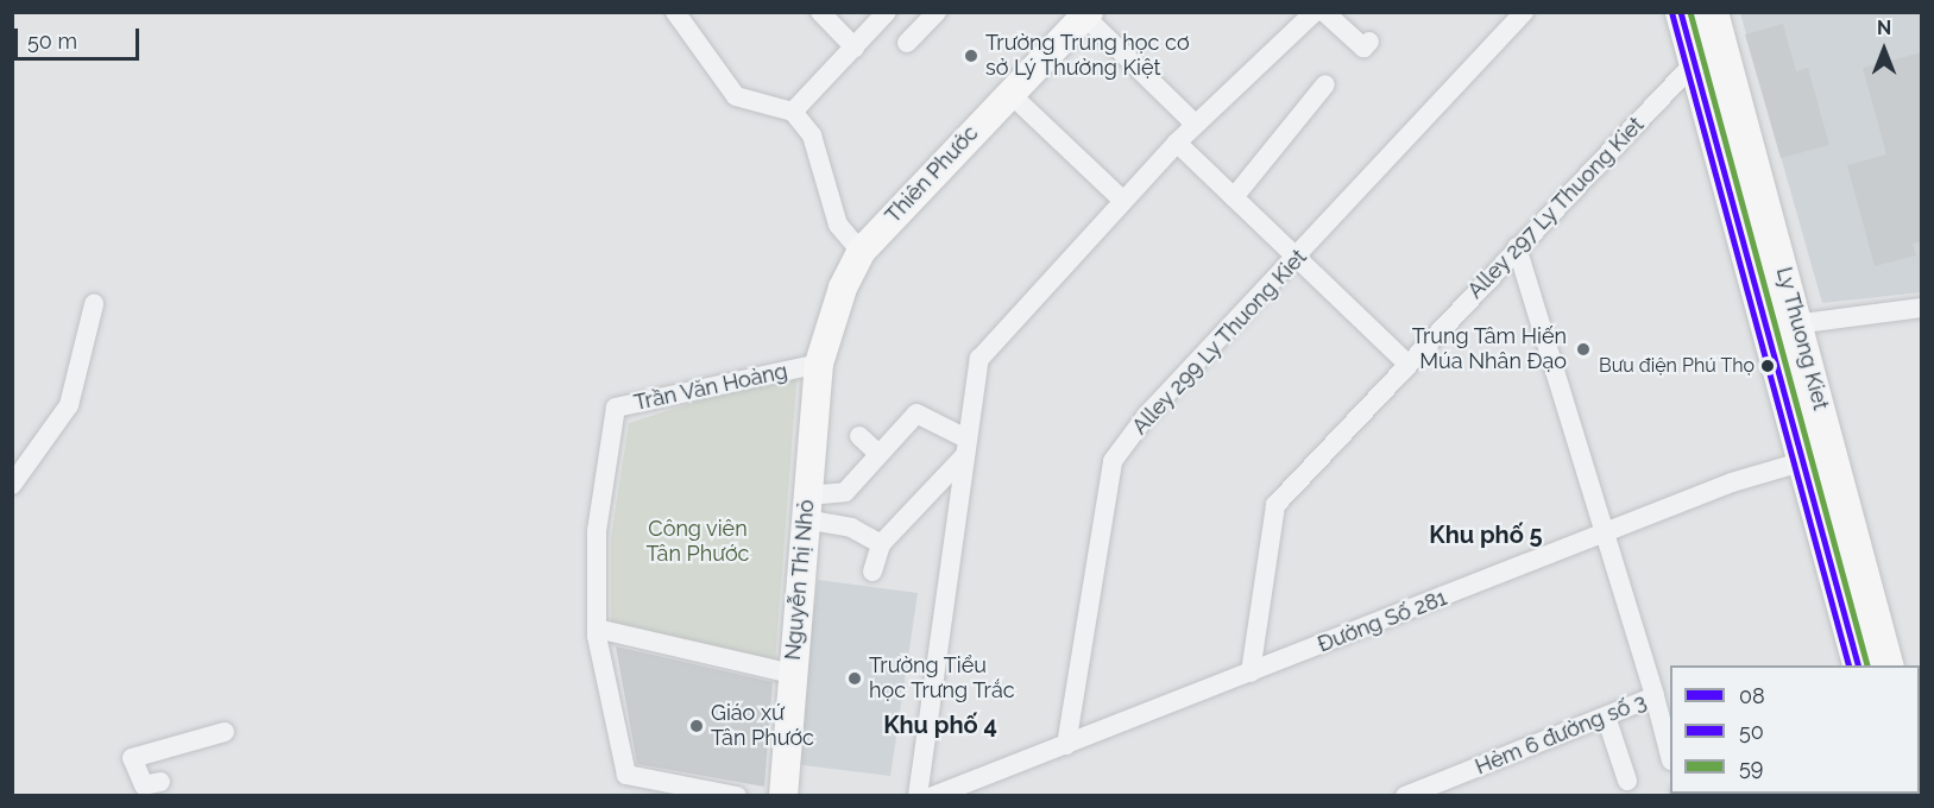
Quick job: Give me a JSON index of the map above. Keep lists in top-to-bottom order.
{
  "streets": {
    "main road": ["Ly Thuong Kiet"],
    "street": [
      "Thiên Phước",
      "Alley 297 Ly Thuong Kiet",
      "Alley 299 Ly Thuong Kiet",
      "Trần Văn Hoàng",
      "Nguyễn Thị Nhỏ",
      "Đường Số 281",
      "Hẻm 6 đường số 3"
    ]
  },
  "crossings": [
    ["Thiên Phước", "Trần Văn Hoàng"],
    ["Thiên Phước", "Nguyễn Thị Nhỏ"],
    ["Alley 297 Ly Thuong Kiet", "Ly Thuong Kiet"],
    ["Alley 297 Ly Thuong Kiet", "Đường Số 281"],
    ["Ly Thuong Kiet", "Đường Số 281"],
    ["Alley 299 Ly Thuong Kiet", "Đường Số 281"],
    ["Trần Văn Hoàng", "Nguyễn Thị Nhỏ"]
  ],
  "districts": ["Khu phố 5", "Khu phố 4"],
  "parks": ["Công viên Tân Phước"],
  "places": [
    "Trường Trung học cơ sở Lý Thường Kiệt",
    "Trung Tâm Hiến Múa Nhân Đạo",
    "Bưu điện Phú Thọ",
    "Trường Tiểu học Trưng Trắc",
    "Giáo xứ Tân Phước"
  ],
  "lines": ["transit line 08", "transit line 59", "transit line 50"],
  "legend": ["08", "50", "59"],
  "scale_bar": "50 m",
  "north": "top"
}
